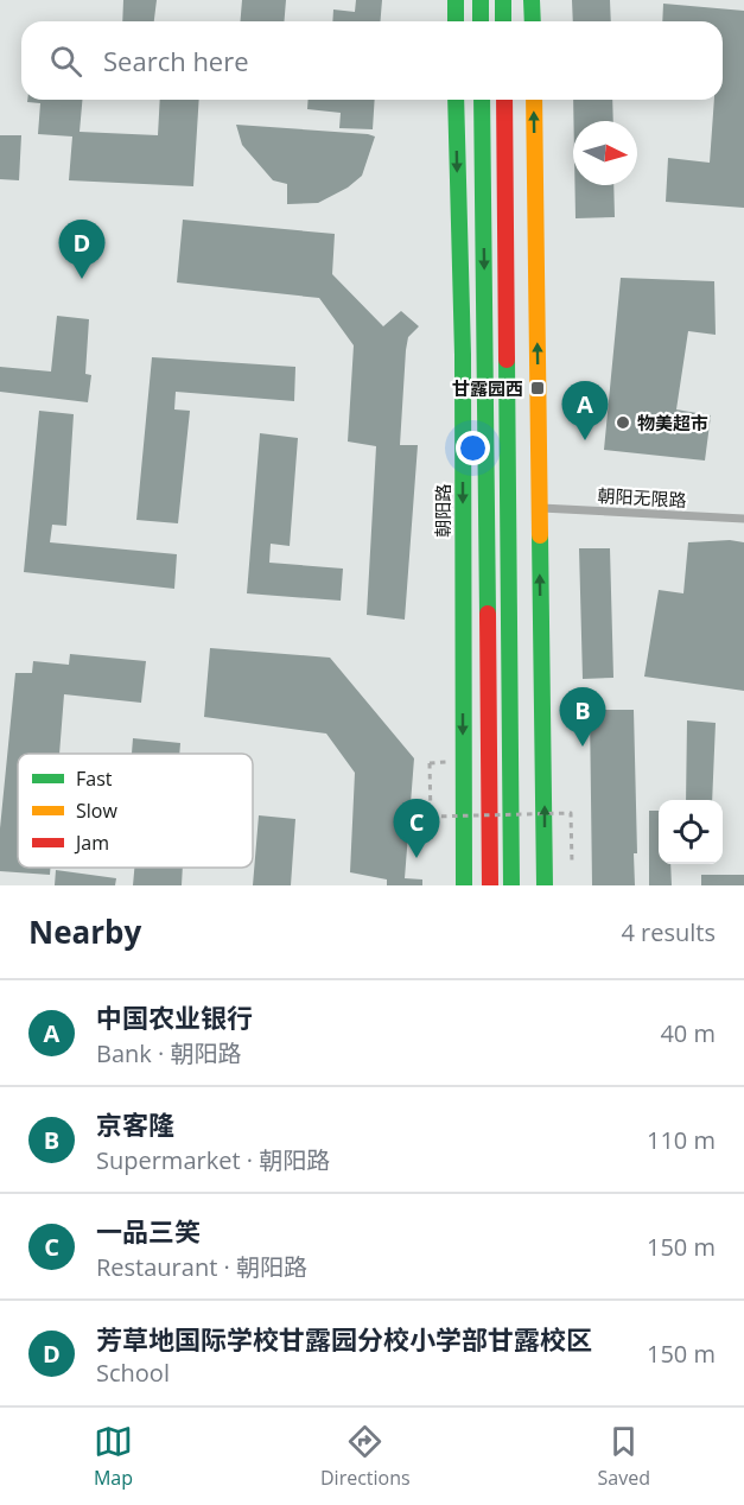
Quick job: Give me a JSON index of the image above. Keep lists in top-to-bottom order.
{
  "streets": {
    "main road": ["朝阳路"],
    "lane": ["朝阳无限路"]
  },
  "places": {
    "transit": ["甘露园西"],
    "other": ["物美超市"]
  },
  "legend": ["Fast", "Slow", "Jam"],
  "north": "right",
  "page": {
    "search": "Search here",
    "pins": [
      "D",
      "A",
      "B",
      "C"
    ],
    "heading": ["Nearby", "4 results"],
    "list": [
      {
        "mark": "A",
        "name": "中国农业银行",
        "note": "Bank · 朝阳路",
        "value": "40 m"
      },
      {
        "mark": "B",
        "name": "京客隆",
        "note": "Supermarket · 朝阳路",
        "value": "110 m"
      },
      {
        "mark": "C",
        "name": "一品三笑",
        "note": "Restaurant · 朝阳路",
        "value": "150 m"
      },
      {
        "mark": "D",
        "name": "芳草地国际学校甘露园分校小学部甘露校区",
        "note": "School",
        "value": "150 m"
      }
    ],
    "nav": ["Map", "Directions", "Saved"]
  }
}
